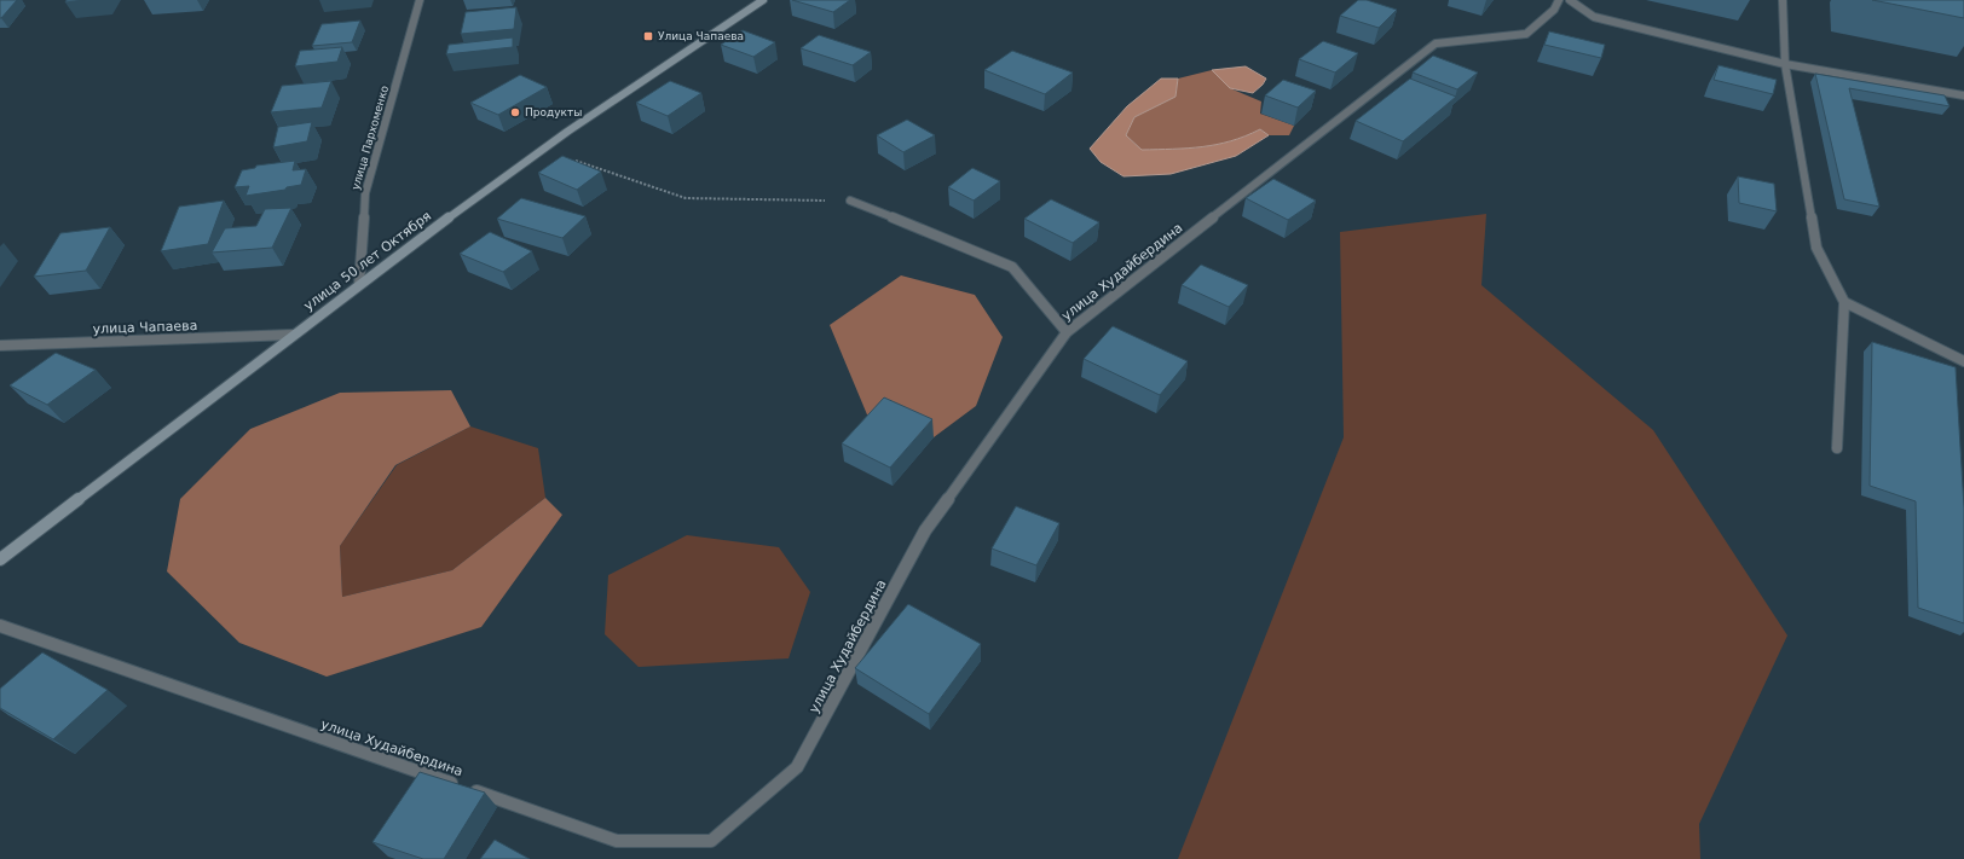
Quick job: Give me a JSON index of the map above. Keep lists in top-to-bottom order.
{
  "streets": {
    "main road": ["улица 50 лет Октября"],
    "street": ["улица Пархоменко", "улица Худайбердина", "улица Чапаева"]
  },
  "crossings": [
    ["улица Пархоменко", "улица 50 лет Октября"],
    ["улица 50 лет Октября", "улица Чапаева"]
  ],
  "places": {
    "transit": ["Улица Чапаева"],
    "other": ["Продукты"]
  }
}
